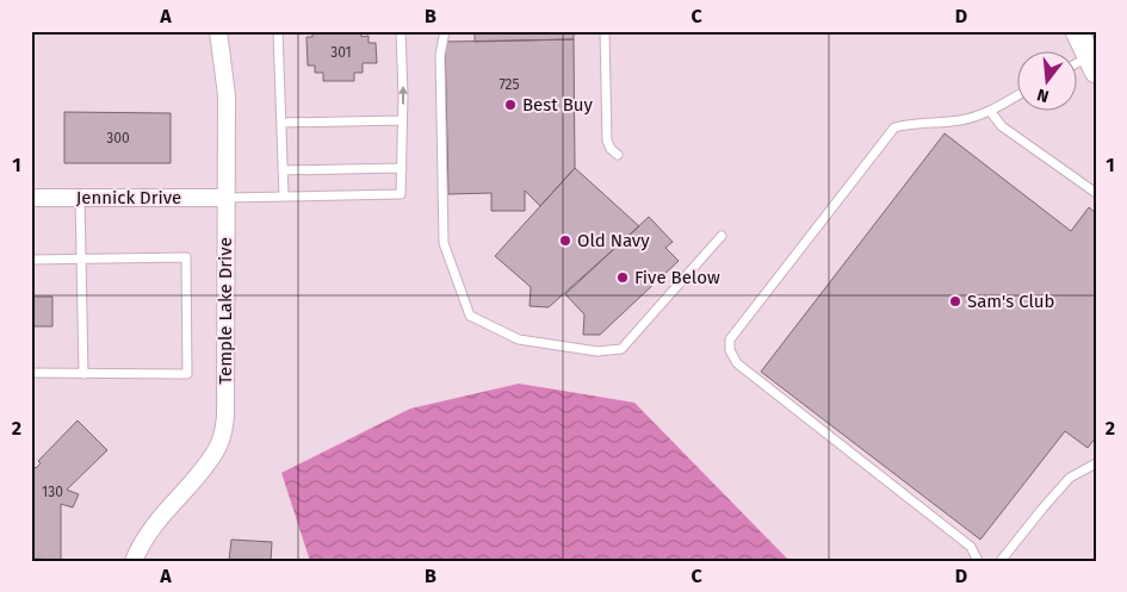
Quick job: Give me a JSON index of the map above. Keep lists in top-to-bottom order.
{
  "streets": {
    "street": ["Jennick Drive", "Temple Lake Drive"]
  },
  "crossings": [
    ["Jennick Drive", "Temple Lake Drive"]
  ],
  "places": [
    "Best Buy",
    "Old Navy",
    "Five Below",
    "Sam's Club"
  ],
  "house_numbers": [
    "301",
    "725",
    "300",
    "130"
  ],
  "north": "bottom",
  "grid": {
    "columns": [
      "A",
      "B",
      "C",
      "D"
    ],
    "rows": ["1", "2"]
  }
}
